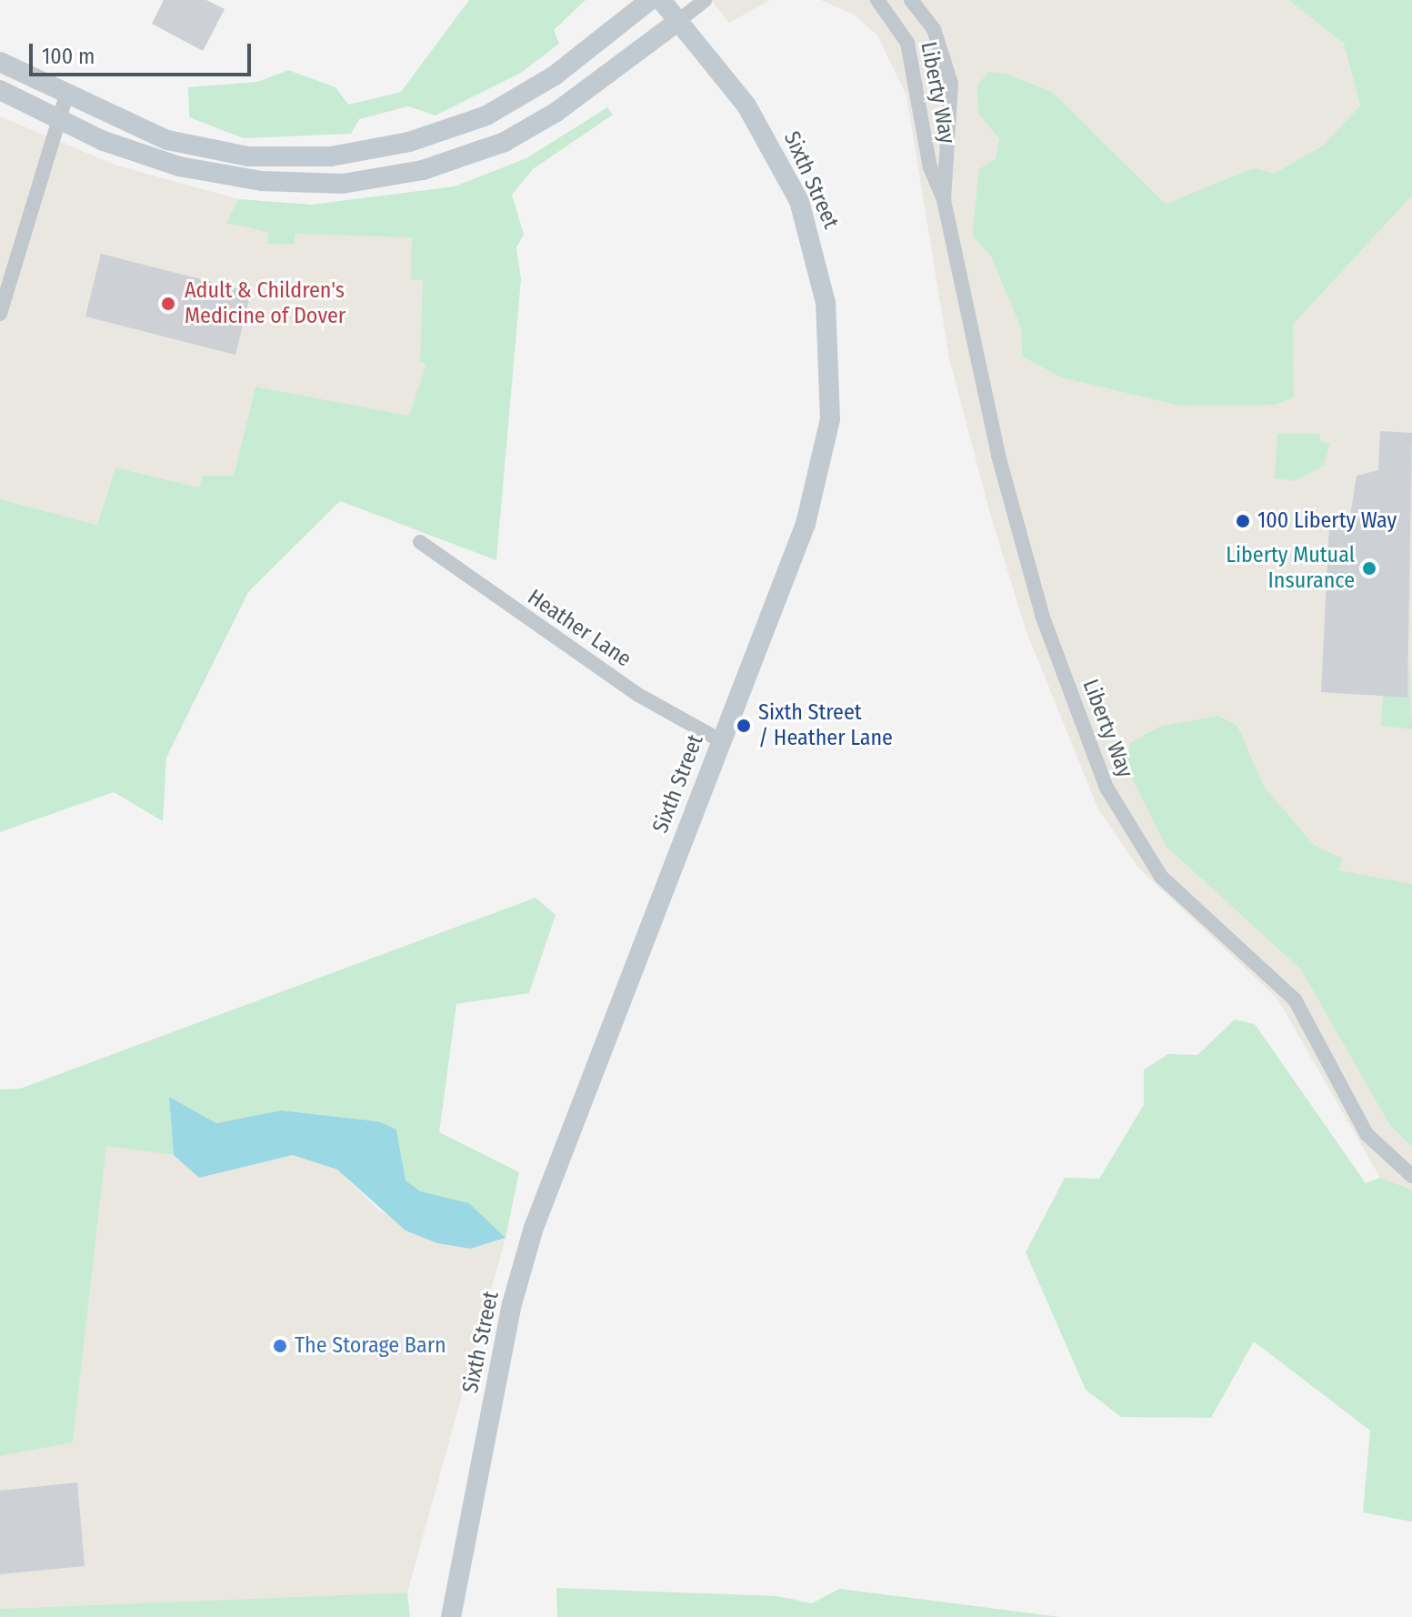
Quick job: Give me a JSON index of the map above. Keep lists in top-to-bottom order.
{
  "streets": {
    "main road": ["Sixth Street"],
    "street": ["Liberty Way", "Heather Lane"]
  },
  "crossings": [
    ["Sixth Street", "Heather Lane"]
  ],
  "places": [
    "Adult & Children's Medicine of Dover",
    "100 Liberty Way",
    "Liberty Mutual Insurance",
    "Sixth Street / Heather Lane",
    "The Storage Barn"
  ],
  "scale_bar": "100 m"
}
